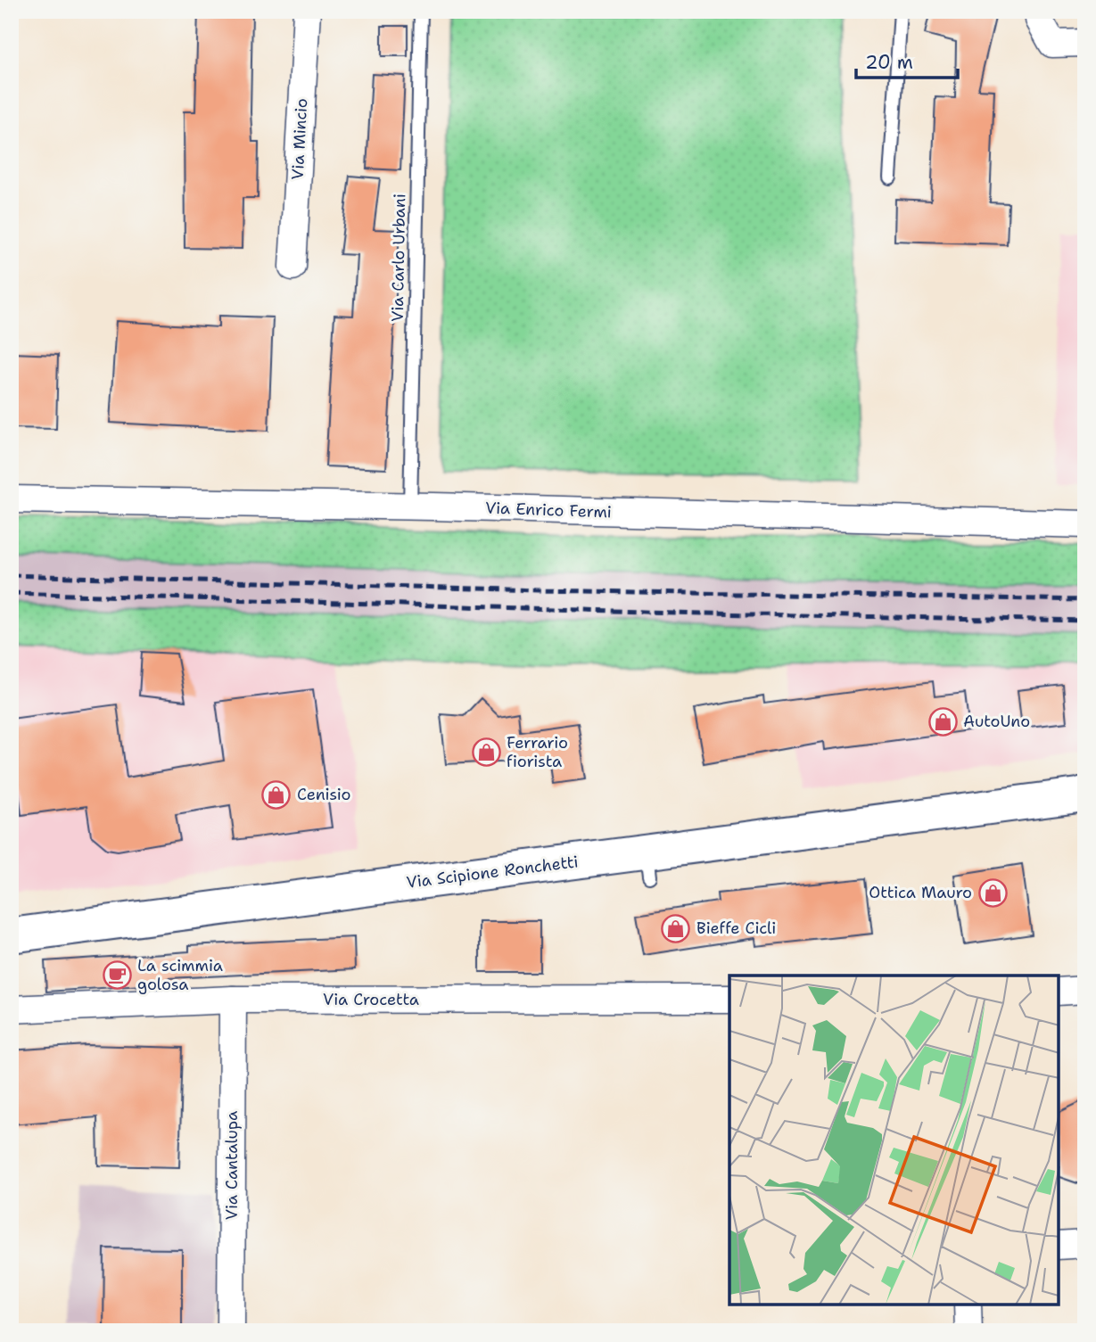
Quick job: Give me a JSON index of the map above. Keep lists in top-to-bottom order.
{
  "streets": {
    "main road": ["Via Scipione Ronchetti"],
    "street": [
      "Via Mincio",
      "Via Enrico Fermi",
      "Via Crocetta",
      "Via Cantalupa"
    ],
    "lane": ["Via Carlo Urbani"]
  },
  "crossings": [
    ["Via Carlo Urbani", "Via Enrico Fermi"],
    ["Via Crocetta", "Via Cantalupa"]
  ],
  "places": {
    "shop": [
      "AutoUno",
      "Ferrario fiorista",
      "Cenisio",
      "Ottica Mauro",
      "Bieffe Cicli"
    ],
    "cafe": ["La scimmia golosa"]
  },
  "scale_bar": "20 m"
}
